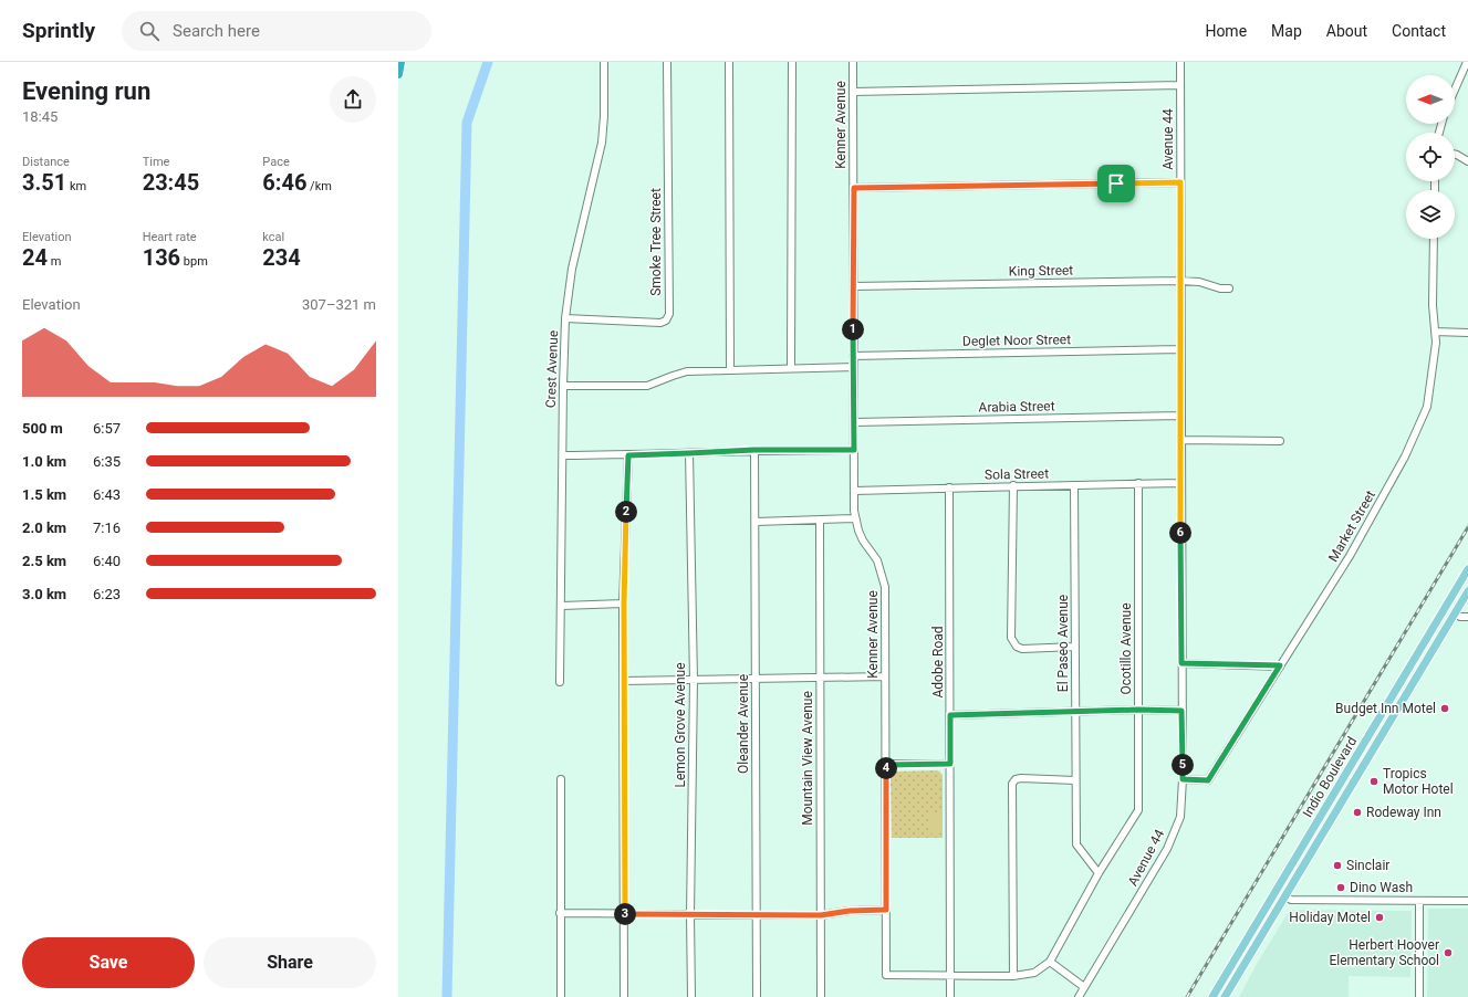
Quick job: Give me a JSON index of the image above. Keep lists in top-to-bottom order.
{
  "streets": {
    "main road": ["Indio Boulevard"],
    "street": [
      "Kenner Avenue",
      "Avenue 44",
      "Smoke Tree Street",
      "King Street",
      "Deglet Noor Street",
      "Crest Avenue",
      "Arabia Street",
      "Sola Street",
      "Market Street",
      "El Paseo Avenue",
      "Ocotillo Avenue",
      "Adobe Road",
      "Oleander Avenue",
      "Lemon Grove Avenue",
      "Mountain View Avenue"
    ]
  },
  "crossings": [
    ["Kenner Avenue", "King Street"],
    ["Kenner Avenue", "Deglet Noor Street"],
    ["Kenner Avenue", "Arabia Street"],
    ["Kenner Avenue", "Sola Street"],
    ["Kenner Avenue", "Ocotillo Avenue"],
    ["Avenue 44", "King Street"],
    ["Avenue 44", "Deglet Noor Street"],
    ["Avenue 44", "Arabia Street"],
    ["Avenue 44", "Sola Street"],
    ["Avenue 44", "Market Street"],
    ["Smoke Tree Street", "Crest Avenue"],
    ["Sola Street", "El Paseo Avenue"],
    ["Sola Street", "Ocotillo Avenue"],
    ["Sola Street", "Adobe Road"],
    ["El Paseo Avenue", "Ocotillo Avenue"],
    ["Ocotillo Avenue", "Adobe Road"]
  ],
  "places": [
    "Budget Inn Motel",
    "Tropics Motor Hotel",
    "Rodeway Inn",
    "Sinclair",
    "Dino Wash",
    "Holiday Motel",
    "Herbert Hoover Elementary School"
  ],
  "north": "left",
  "page": {
    "header": "Sprintly",
    "search": "Search here",
    "nav": [
      "Home",
      "Map",
      "About",
      "Contact"
    ],
    "heading": ["Evening run", "18:45"],
    "stats": [
      ["Distance", "3.51 km"],
      ["Time", "23:45"],
      ["Pace", "6:46 /km"],
      ["Elevation", "24 m"],
      ["Heart rate", "136 bpm"],
      ["kcal", "234"]
    ],
    "chart": ["Elevation", "307–321 m"],
    "pins": [
      "1",
      "2",
      "6",
      "5",
      "4",
      "3"
    ],
    "list": [
      {
        "name": "500 m",
        "note": "6:57"
      },
      {
        "name": "1.0 km",
        "note": "6:35"
      },
      {
        "name": "1.5 km",
        "note": "6:43"
      },
      {
        "name": "2.0 km",
        "note": "7:16"
      },
      {
        "name": "2.5 km",
        "note": "6:40"
      },
      {
        "name": "3.0 km",
        "note": "6:23"
      }
    ],
    "buttons": ["Save", "Share"]
  }
}
